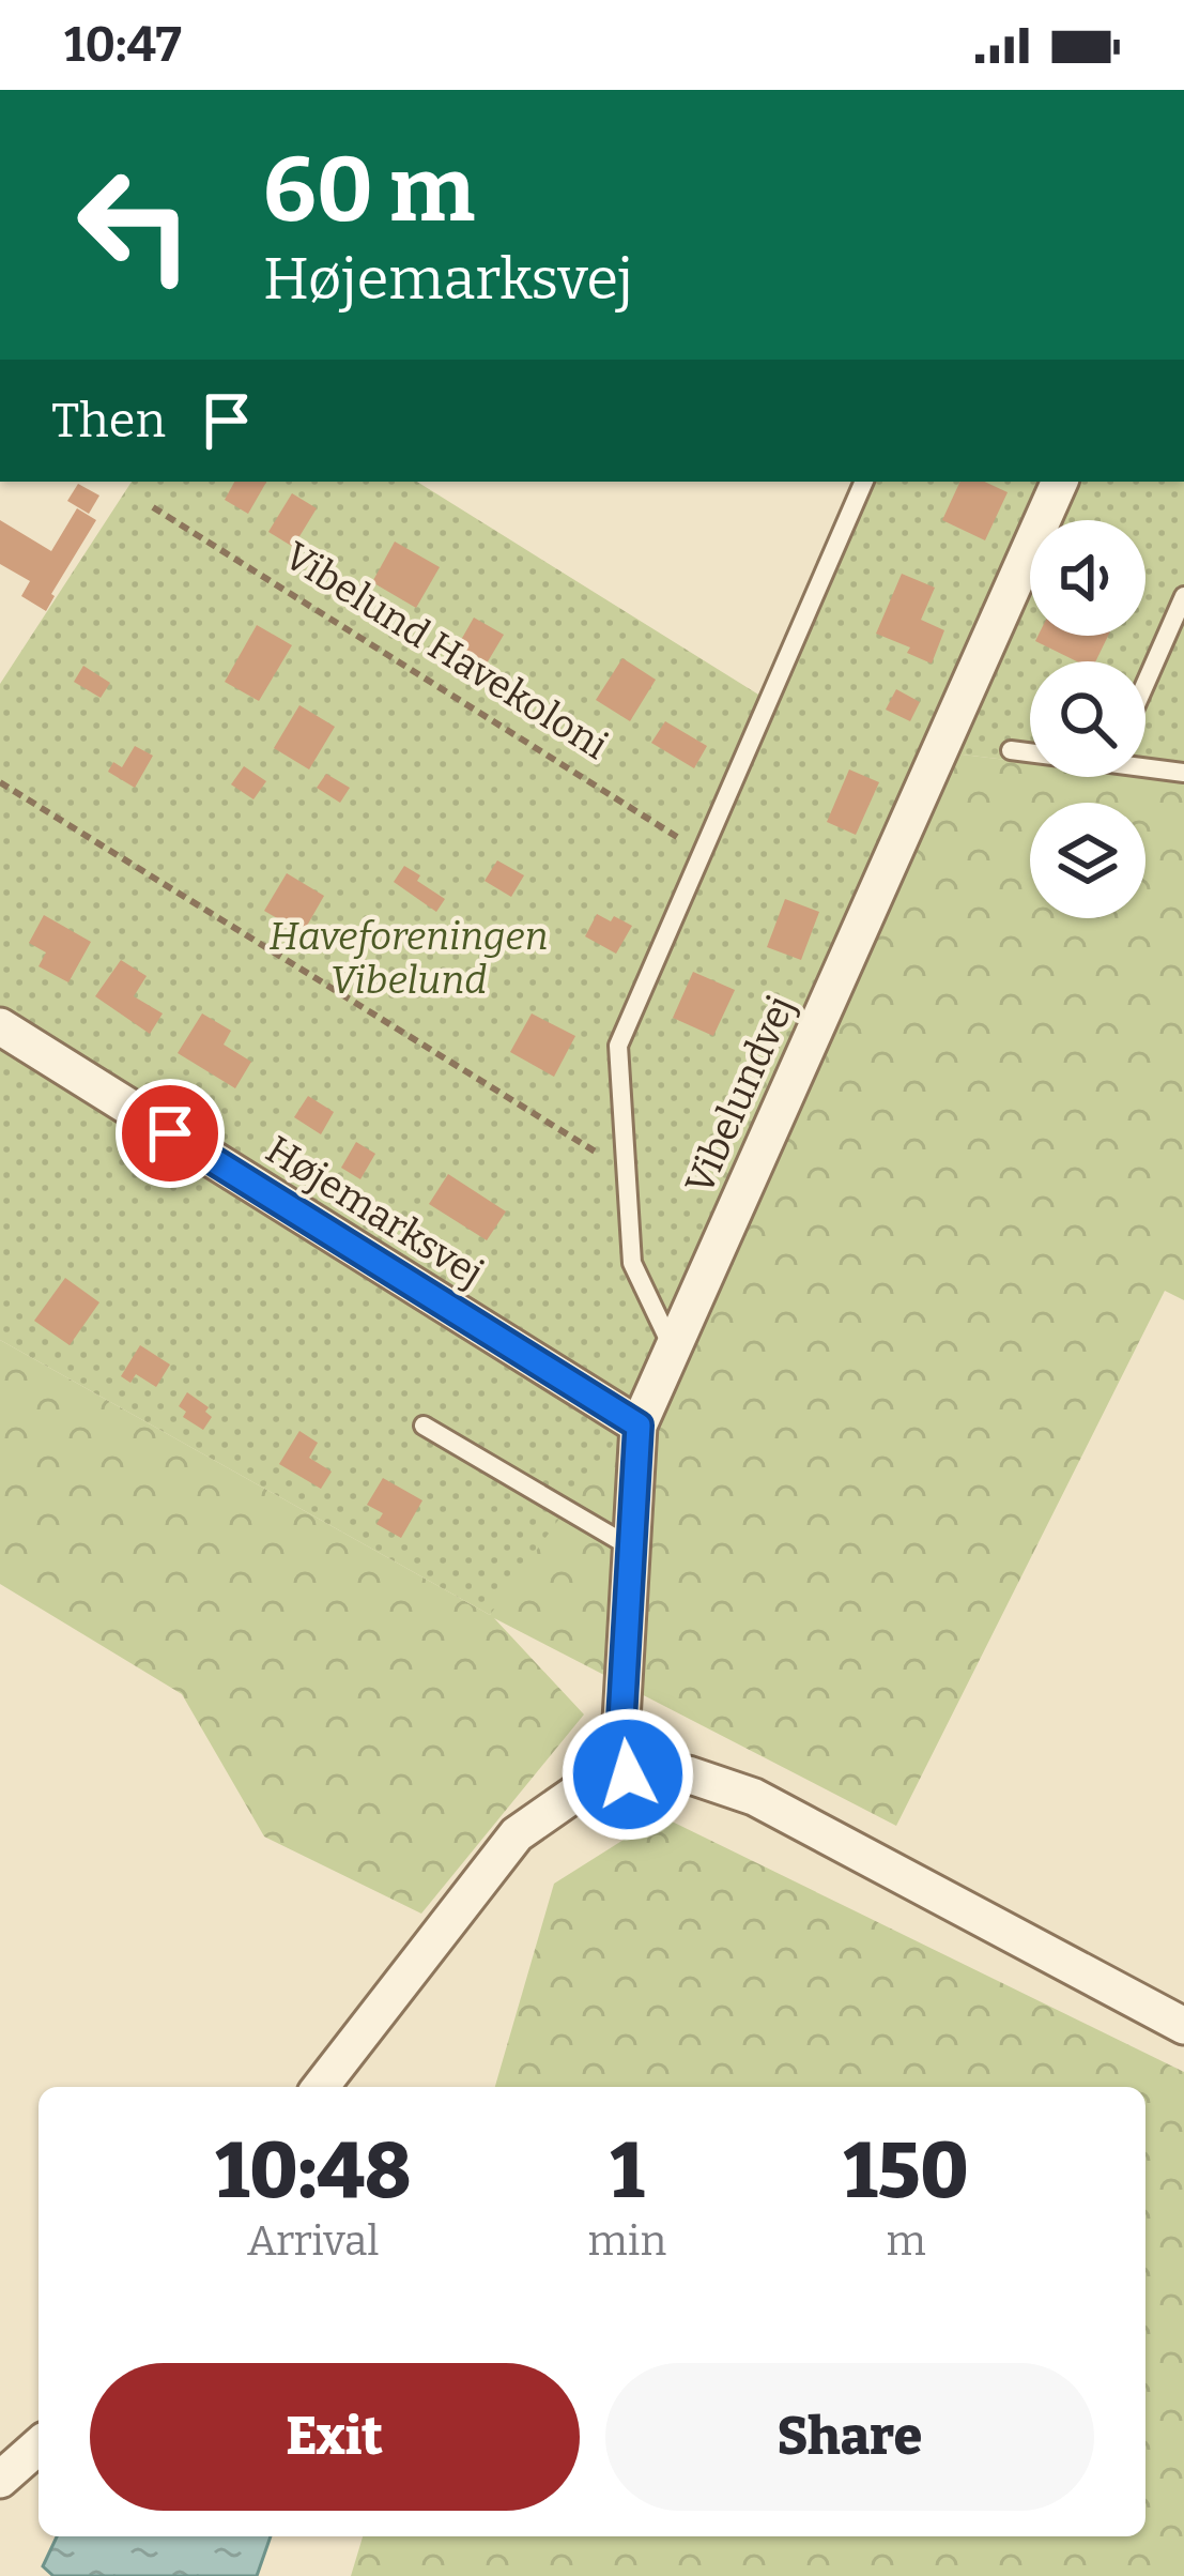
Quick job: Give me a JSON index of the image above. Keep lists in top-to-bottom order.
{
  "streets": {
    "street": ["Vibelundvej", "Højemarksvej"],
    "path": ["Vibelund Havekoloni"]
  },
  "crossings": [
    ["Vibelundvej", "Højemarksvej"]
  ],
  "parks": ["Haveforeningen Vibelund"],
  "page": {
    "status": "10:47",
    "turn": ["60 m", "Højemarksvej"],
    "then": "Then",
    "eta": [
      "10:48",
      "Arrival",
      "1",
      "min",
      "150",
      "m"
    ],
    "buttons": ["Exit", "Share"]
  }
}
